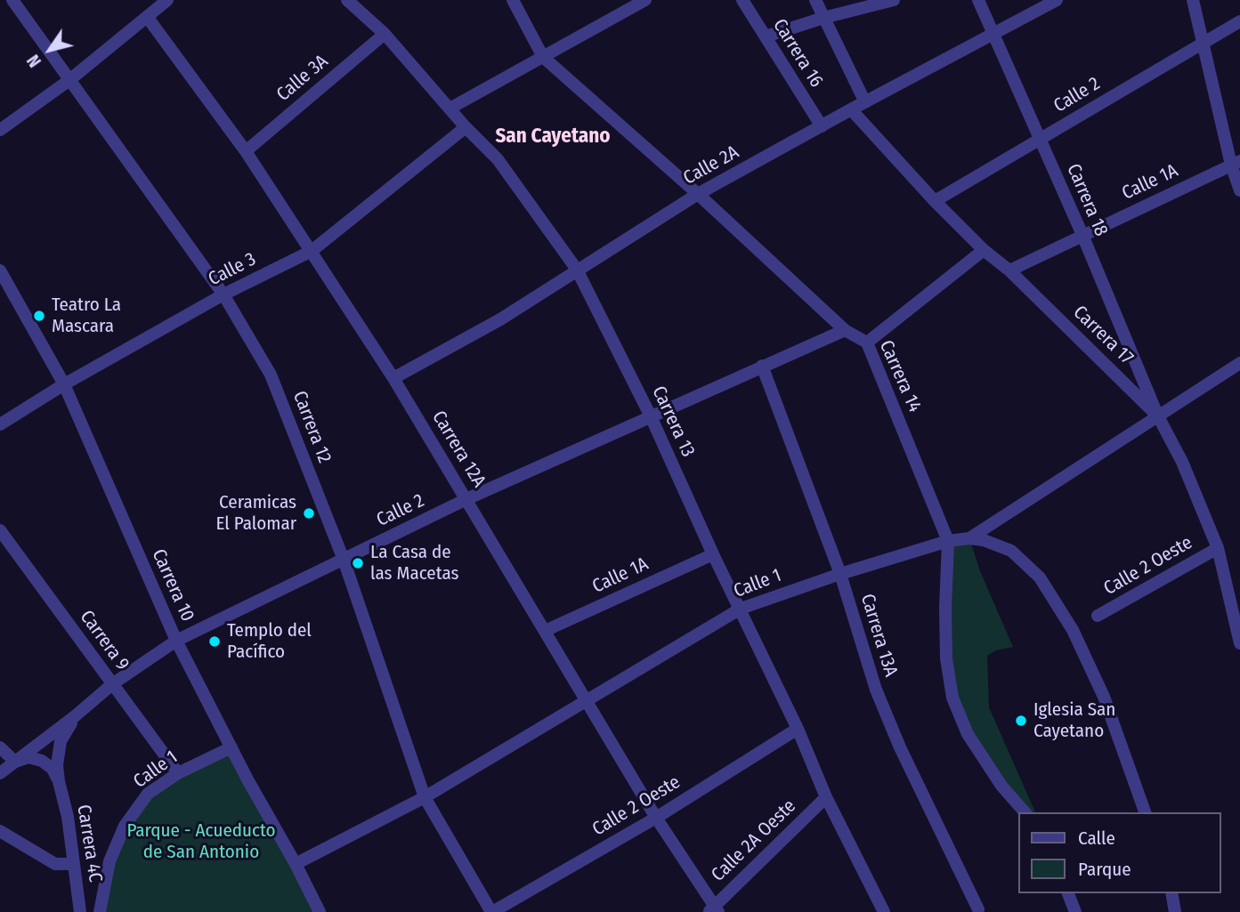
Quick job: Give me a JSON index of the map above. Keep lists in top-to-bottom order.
{
  "streets": {
    "street": [
      "Carrera 16",
      "Calle 3A",
      "Calle 2",
      "Calle 2A",
      "Calle 1A",
      "Carrera 18",
      "Calle 3",
      "Carrera 17",
      "Carrera 14",
      "Carrera 13",
      "Carrera 12",
      "Carrera 12A",
      "Calle 2 Oeste",
      "Calle 1",
      "Carrera 10",
      "Carrera 13A",
      "Carrera 9",
      "Calle 2A Oeste",
      "Carrera 4C"
    ]
  },
  "crossings": [
    ["Carrera 16", "Calle 2A"],
    ["Calle 3A", "Carrera 13"],
    ["Calle 3A", "Carrera 12A"],
    ["Calle 2", "Carrera 18"],
    ["Calle 2", "Carrera 17"],
    ["Calle 2", "Carrera 14"],
    ["Calle 2", "Carrera 13"],
    ["Calle 2", "Carrera 12"],
    ["Calle 2", "Carrera 12A"],
    ["Calle 2", "Carrera 10"],
    ["Calle 2", "Carrera 13A"],
    ["Calle 2", "Carrera 9"],
    ["Calle 2", "Carrera 4C"],
    ["Calle 2A", "Carrera 18"],
    ["Calle 2A", "Carrera 17"],
    ["Calle 2A", "Carrera 14"],
    ["Calle 2A", "Carrera 13"],
    ["Calle 2A", "Carrera 12A"],
    ["Calle 1A", "Carrera 18"],
    ["Calle 1A", "Carrera 17"],
    ["Calle 1A", "Carrera 13"],
    ["Calle 1A", "Carrera 12A"],
    ["Carrera 18", "Carrera 17"],
    ["Carrera 18", "Calle 1"],
    ["Calle 3", "Carrera 13"],
    ["Calle 3", "Carrera 12"],
    ["Calle 3", "Carrera 12A"],
    ["Calle 3", "Carrera 10"],
    ["Carrera 17", "Calle 2 Oeste"],
    ["Carrera 17", "Calle 1"],
    ["Carrera 14", "Calle 1"],
    ["Carrera 13", "Calle 2 Oeste"],
    ["Carrera 13", "Calle 1"],
    ["Carrera 13", "Calle 2A Oeste"],
    ["Carrera 12", "Calle 2 Oeste"],
    ["Carrera 12", "Calle 1"],
    ["Carrera 12A", "Calle 2 Oeste"],
    ["Carrera 12A", "Calle 1"],
    ["Carrera 12A", "Calle 2A Oeste"],
    ["Calle 1", "Carrera 10"],
    ["Calle 1", "Carrera 13A"],
    ["Calle 1", "Carrera 9"]
  ],
  "districts": ["San Cayetano"],
  "parks": ["Parque - Acueducto de San Antonio"],
  "places": [
    "Teatro La Mascara",
    "Ceramicas El Palomar",
    "La Casa de las Macetas",
    "Templo del Pacífico",
    "Iglesia San Cayetano"
  ],
  "legend": ["Calle", "Parque"],
  "north": "bottom left"
}
